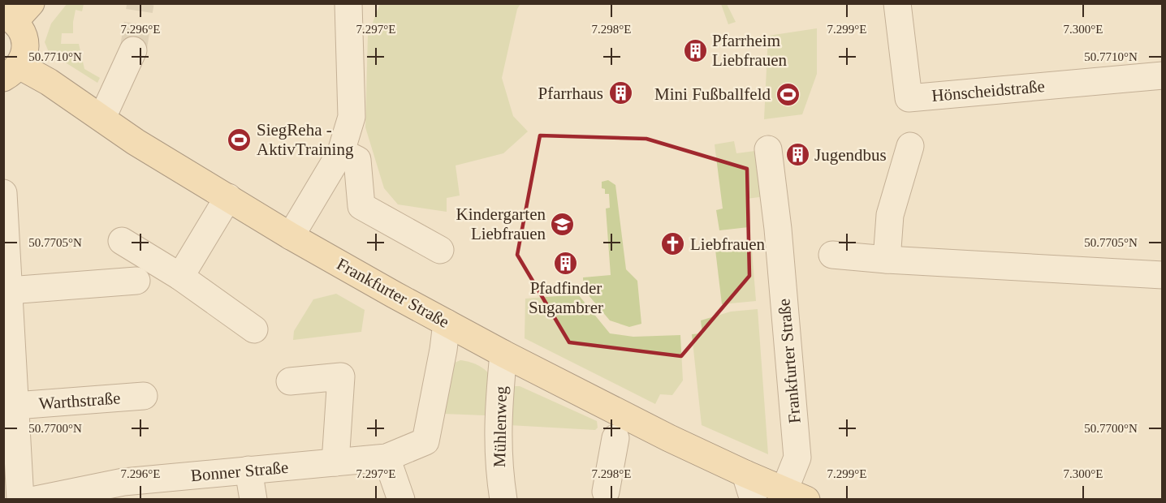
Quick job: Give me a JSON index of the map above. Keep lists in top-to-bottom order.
{
  "streets": {
    "main road": ["Frankfurter Straße"],
    "street": [
      "Hönscheidstraße",
      "Warthstraße",
      "Mühlenweg",
      "Bonner Straße"
    ]
  },
  "crossings": [
    ["Frankfurter Straße", "Mühlenweg"],
    ["Frankfurter Straße", "Bonner Straße"]
  ],
  "places": {
    "building": [
      "Pfarrheim Liebfrauen",
      "Pfarrhaus",
      "Jugendbus",
      "Pfadfinder Sugambrer"
    ],
    "sports": ["Mini Fußballfeld", "SiegReha - AktivTraining"],
    "school or university": ["Kindergarten Liebfrauen"],
    "church": ["Liebfrauen"]
  },
  "coordinates": [
    "7.296°E",
    "7.297°E",
    "7.298°E",
    "7.299°E",
    "7.300°E",
    "50.7710°N",
    "50.7705°N",
    "50.7700°N"
  ]
}
